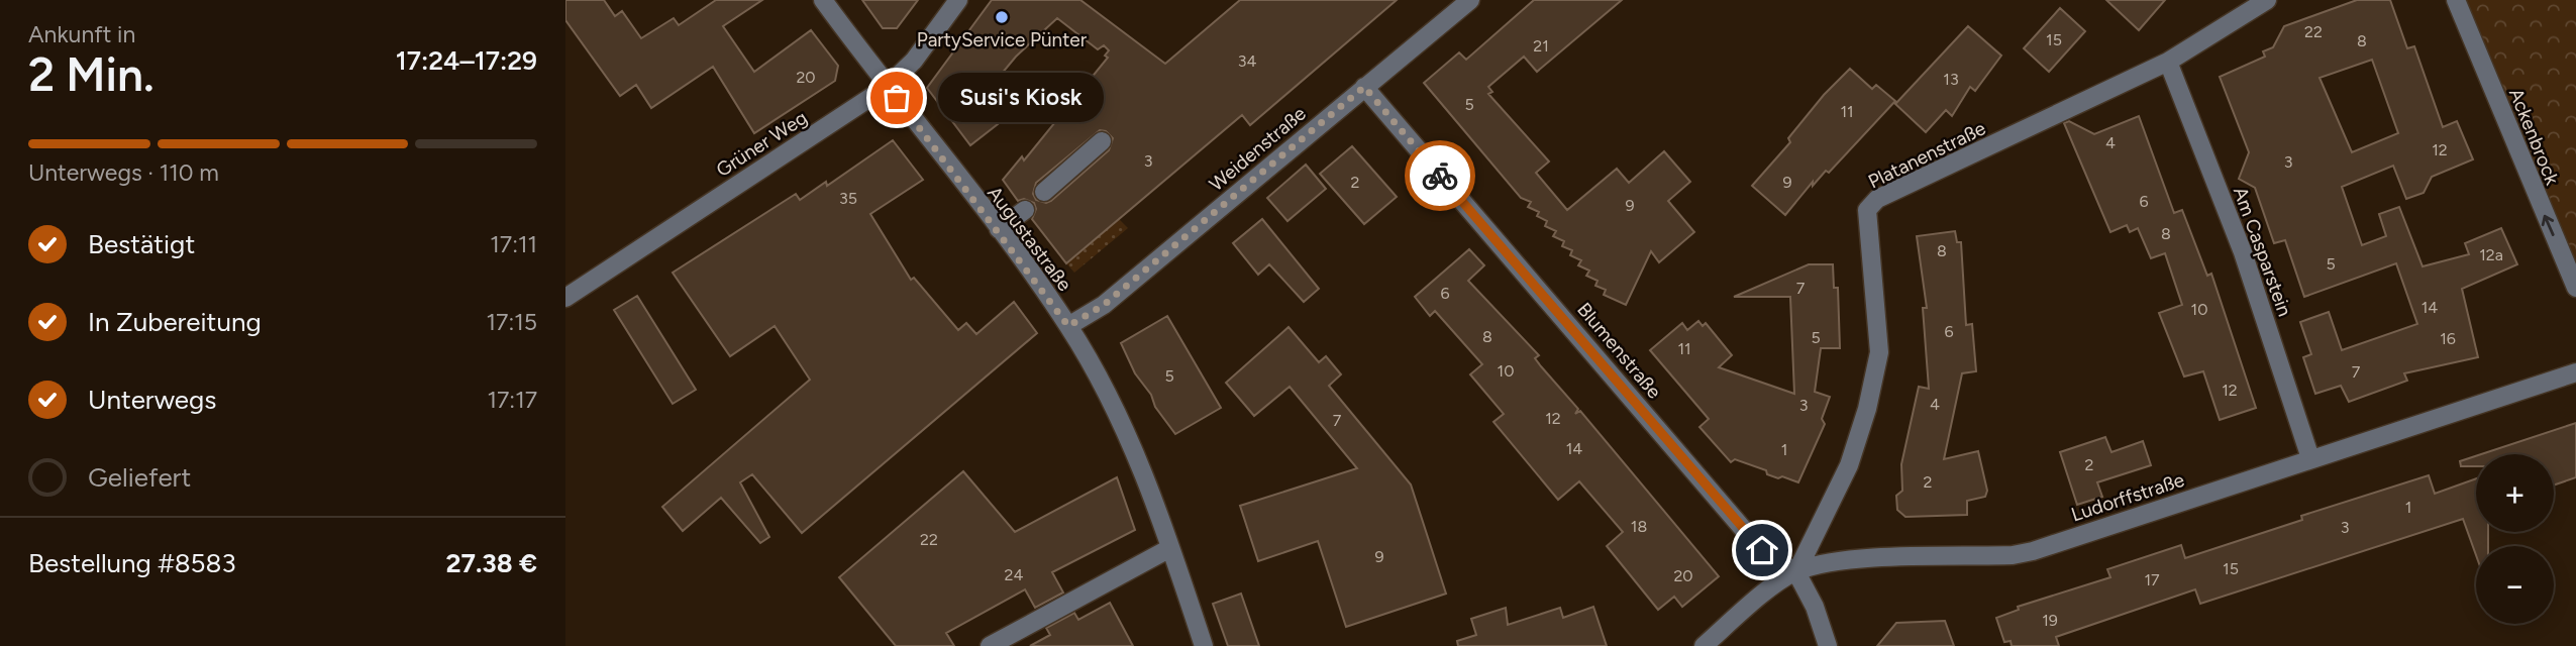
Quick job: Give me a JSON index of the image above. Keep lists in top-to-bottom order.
{
  "streets": {
    "street": [
      "Ackenbrock",
      "Grüner Weg",
      "Weidenstraße",
      "Platanenstraße",
      "Augustastraße",
      "Am Casparstein",
      "Blumenstraße",
      "Ludorffstraße"
    ]
  },
  "crossings": [
    ["Grüner Weg", "Augustastraße"],
    ["Weidenstraße", "Augustastraße"],
    ["Weidenstraße", "Blumenstraße"],
    ["Platanenstraße", "Am Casparstein"],
    ["Platanenstraße", "Blumenstraße"],
    ["Platanenstraße", "Ludorffstraße"],
    ["Am Casparstein", "Ludorffstraße"],
    ["Blumenstraße", "Ludorffstraße"]
  ],
  "one_way": ["Ackenbrock"],
  "places": ["PartyService Pünter", "Susi's Kiosk"],
  "house_numbers": [
    "22",
    "15",
    "8",
    "21",
    "34",
    "20",
    "13",
    "5",
    "11",
    "4",
    "12",
    "3",
    "3",
    "2",
    "9",
    "35",
    "6",
    "9",
    "8",
    "8",
    "12a",
    "5",
    "7",
    "6",
    "14",
    "10",
    "6",
    "8",
    "5",
    "16",
    "11",
    "10",
    "7",
    "5",
    "12",
    "4",
    "3",
    "12",
    "7",
    "14",
    "1",
    "2",
    "2",
    "1",
    "18",
    "3",
    "22",
    "9",
    "15",
    "24",
    "20",
    "17",
    "19"
  ],
  "page": {
    "heading": ["2 Min.", "Ankunft in", "17:24–17:29"],
    "panel": ["Bestellung #8583", "27.38 €"],
    "bubble": "Susi's Kiosk",
    "bar": "Unterwegs · 110 m",
    "list": [
      ["Bestätigt", "17:11"],
      ["In Zubereitung", "17:15"],
      ["Unterwegs", "17:17"],
      "Geliefert"
    ],
    "map_buttons": ["+", "−"]
  }
}
